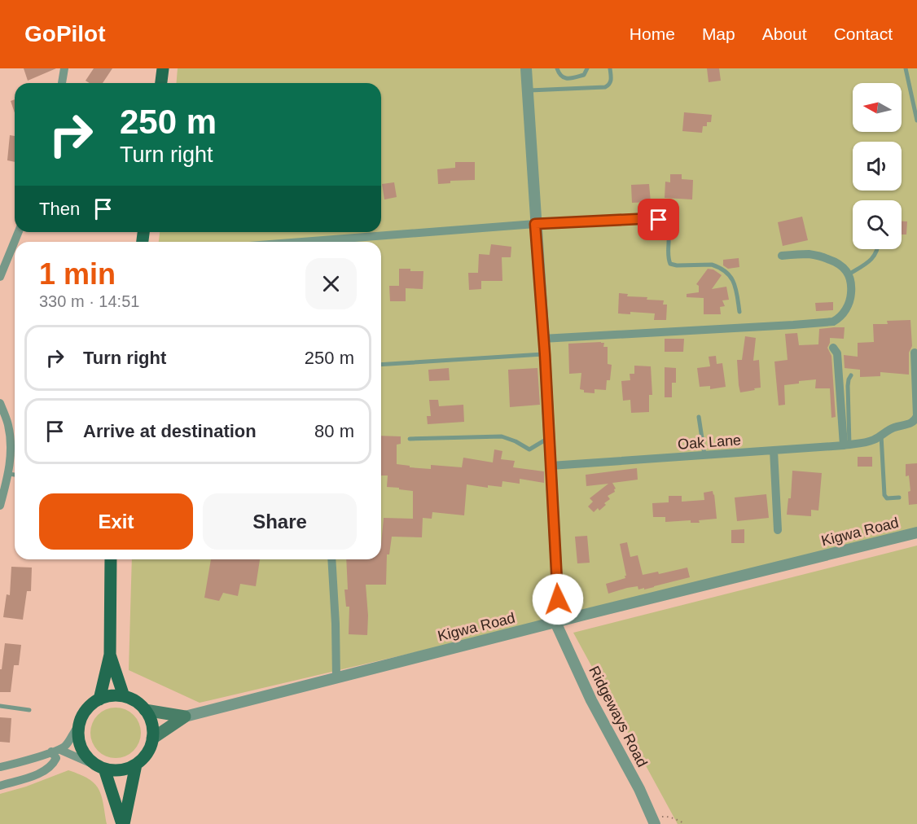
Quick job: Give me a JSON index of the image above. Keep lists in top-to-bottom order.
{
  "streets": {
    "street": ["Oak Lane", "Kigwa Road", "Ridgeways Road"]
  },
  "crossings": [
    ["Kigwa Road", "Ridgeways Road"]
  ],
  "north": "left",
  "page": {
    "header": "GoPilot",
    "nav": [
      "Home",
      "Map",
      "About",
      "Contact"
    ],
    "turn": ["250 m", "Turn right"],
    "then": "Then",
    "heading": ["1 min", "330 m · 14:51"],
    "list": [
      {
        "name": "Turn right",
        "value": "250 m"
      },
      {
        "name": "Arrive at destination",
        "value": "80 m"
      }
    ],
    "buttons": ["Exit", "Share"]
  }
}
